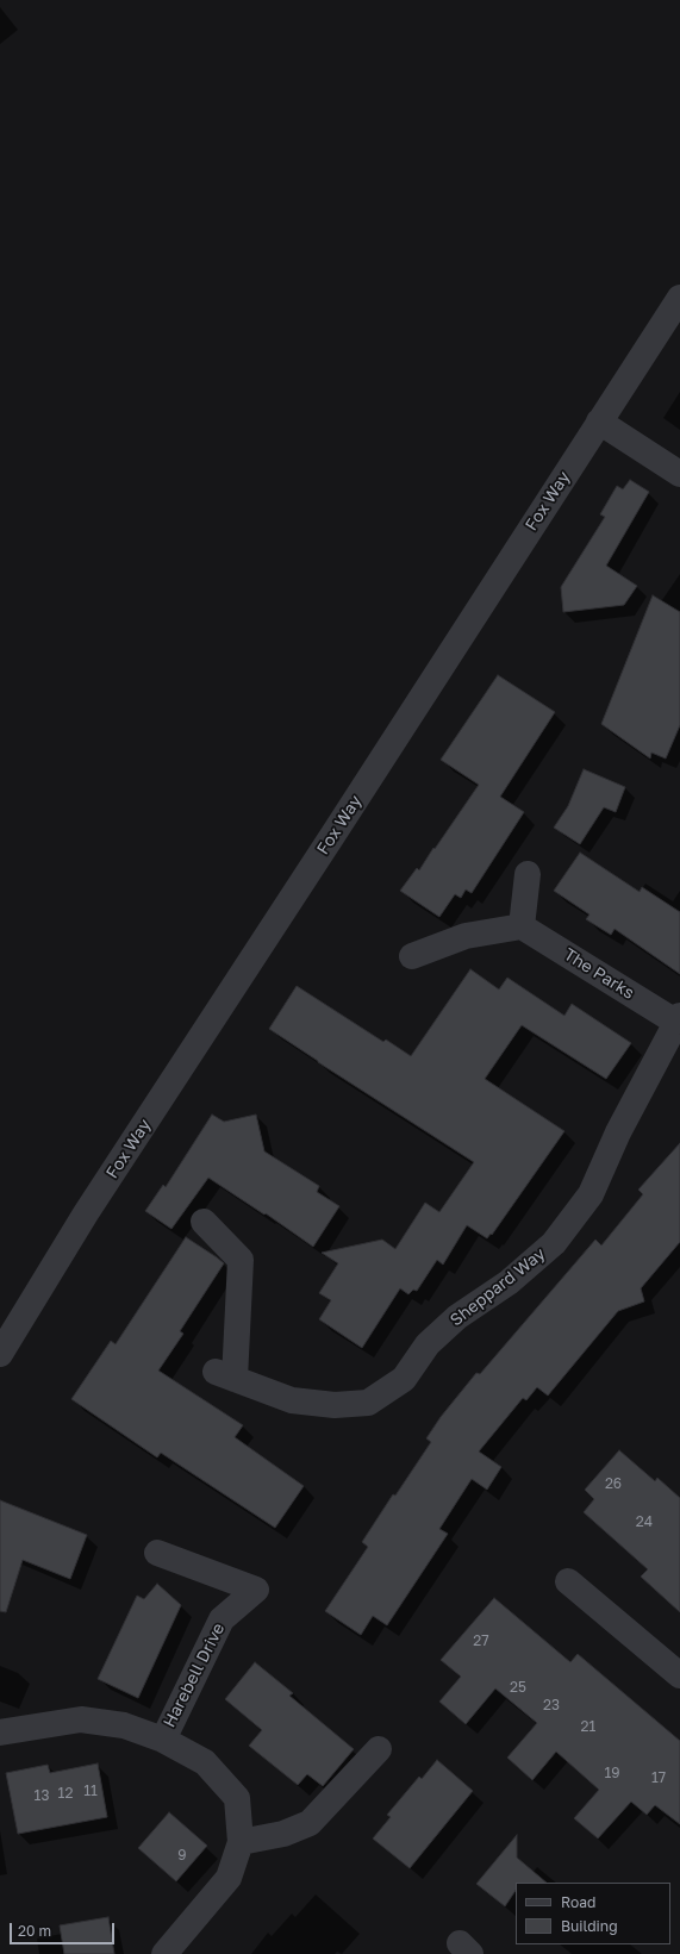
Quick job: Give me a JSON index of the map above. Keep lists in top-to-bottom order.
{
  "streets": {
    "street": [
      "Fox Way",
      "The Parks",
      "Sheppard Way",
      "Harebell Drive"
    ]
  },
  "crossings": [
    ["The Parks", "Sheppard Way"]
  ],
  "house_numbers": [
    "26",
    "24",
    "27",
    "25",
    "23",
    "21",
    "19",
    "17",
    "11",
    "12",
    "13",
    "9"
  ],
  "legend": ["Road", "Building"],
  "scale_bar": "20 m"
}
